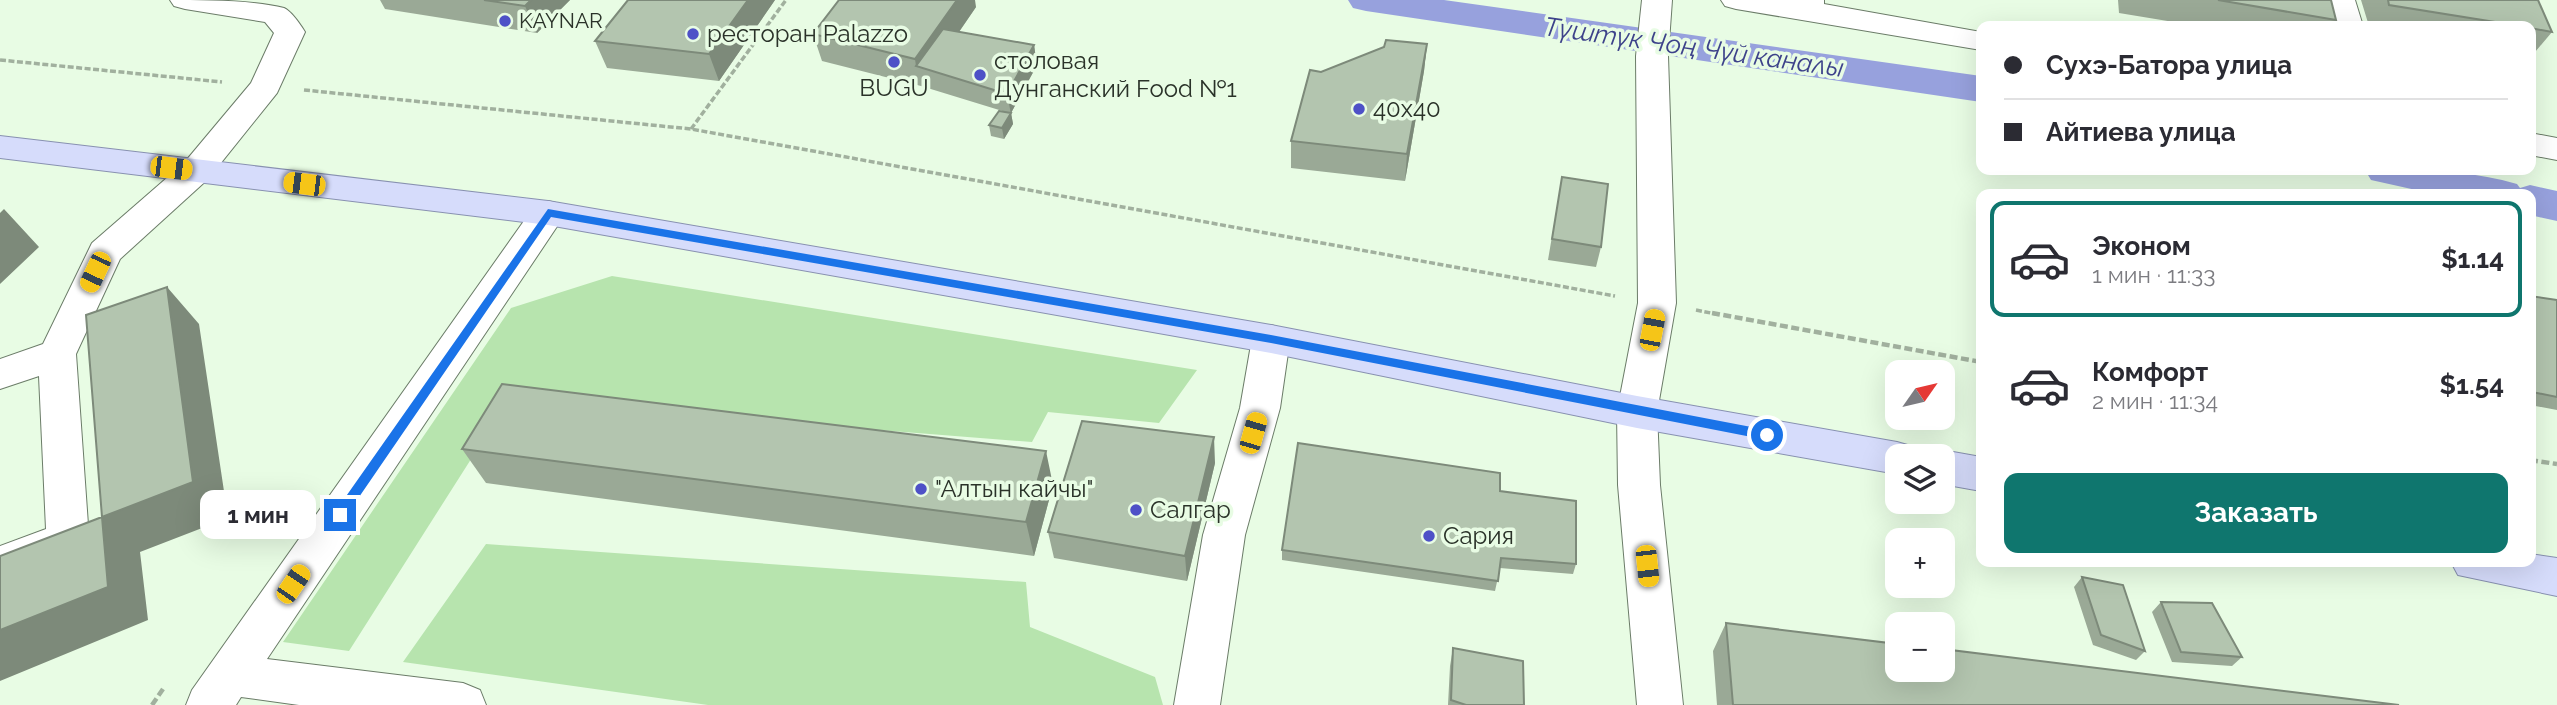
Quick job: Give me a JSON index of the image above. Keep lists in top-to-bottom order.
{
  "water": ["Түштүк Чоң Чүй каналы"],
  "places": [
    "KAYNAR",
    "ресторан Palazzo",
    "BUGU",
    "столовая Дунганский Food №1",
    "40x40",
    "\"Алтын кайчы\"",
    "Салгар",
    "Сария"
  ],
  "north": "top right",
  "page": {
    "banner": ["Сухэ-Батора улица", "Айтиева улица"],
    "list": [
      {
        "name": "Эконом",
        "note": "1 мин · 11:33",
        "value": "$1.14"
      },
      {
        "name": "Комфорт",
        "note": "2 мин · 11:34",
        "value": "$1.54"
      }
    ],
    "map_buttons": ["+", "−"],
    "buttons": "Заказать",
    "bubble": "1 мин"
  }
}
